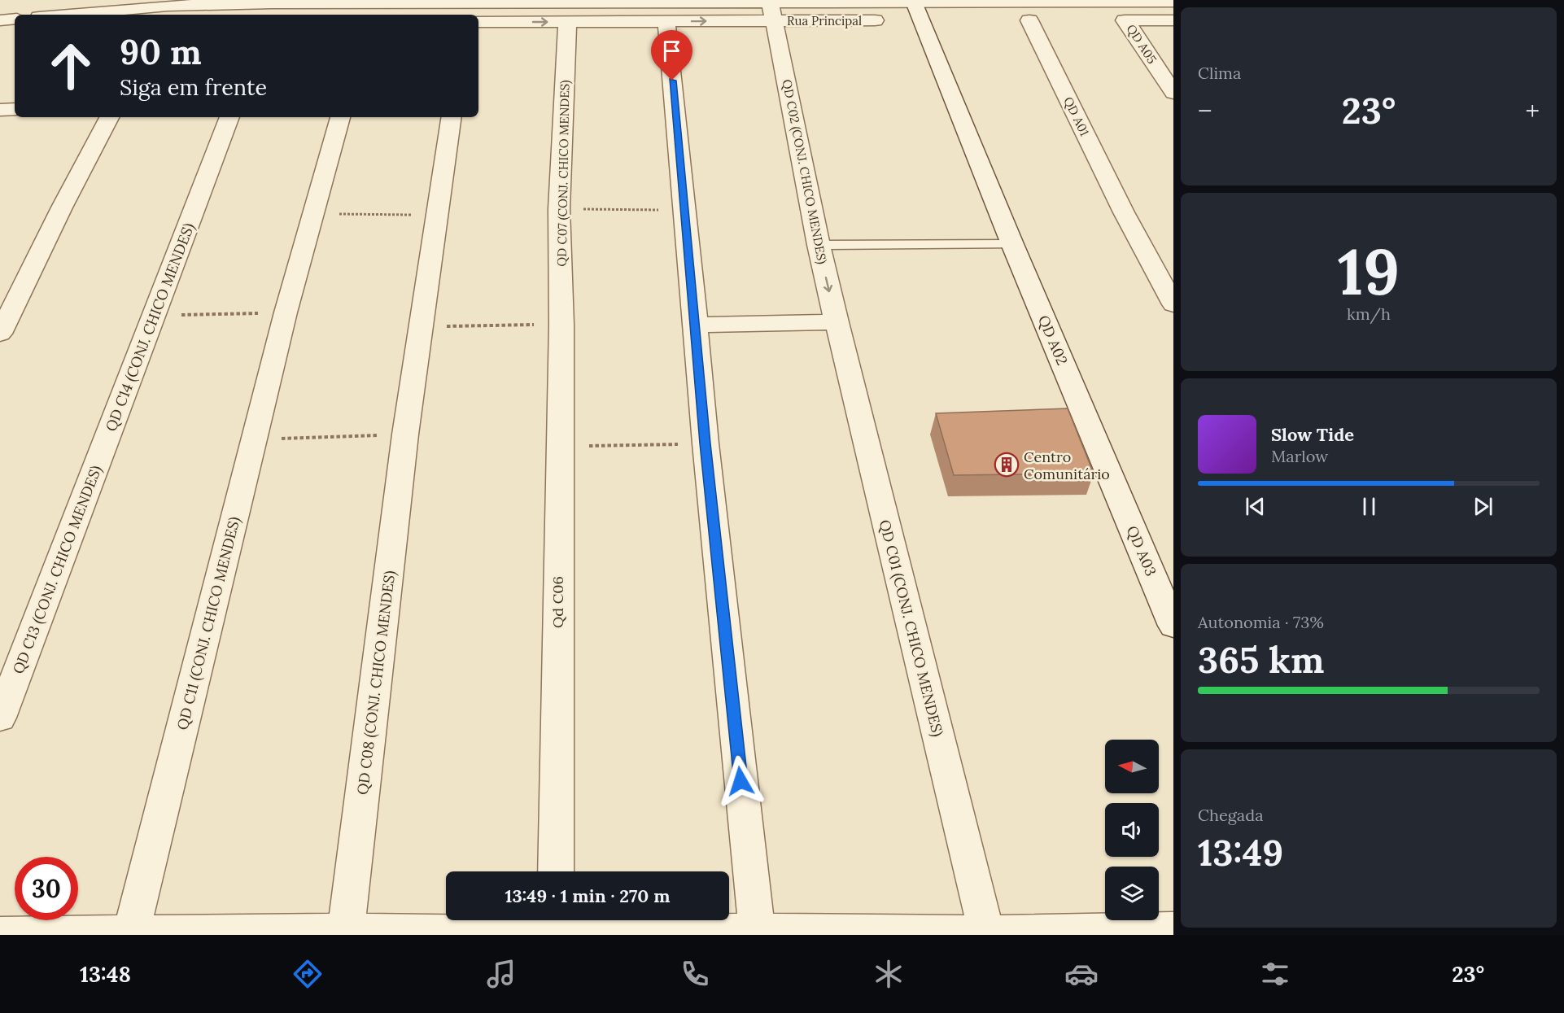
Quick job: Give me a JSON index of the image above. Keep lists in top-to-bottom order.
{
  "streets": {
    "street": [
      "Rua Principal",
      "QD A05",
      "QD A01",
      "QD C02 (CONJ. CHICO MENDES)",
      "QD C07 (CONJ. CHICO MENDES)",
      "QD C14 (CONJ. CHICO MENDES)",
      "QD A02",
      "QD A03",
      "QD C13 (CONJ. CHICO MENDES)",
      "Qd C06",
      "QD C11 (CONJ. CHICO MENDES)",
      "QD C01 (CONJ. CHICO MENDES)",
      "QD C08 (CONJ. CHICO MENDES)"
    ]
  },
  "crossings": [
    ["Rua Principal", "QD A05"],
    ["Rua Principal", "QD C02 (CONJ. CHICO MENDES)"],
    ["Rua Principal", "QD C07 (CONJ. CHICO MENDES)"],
    ["Rua Principal", "QD A02"],
    ["QD C02 (CONJ. CHICO MENDES)", "QD C01 (CONJ. CHICO MENDES)"],
    ["QD C07 (CONJ. CHICO MENDES)", "Qd C06"],
    ["QD C14 (CONJ. CHICO MENDES)", "QD C13 (CONJ. CHICO MENDES)"],
    ["QD A02", "QD A03"]
  ],
  "places": {
    "building": ["Centro Comunitário"]
  },
  "north": "left",
  "page": {
    "tile": [
      "Clima",
      ["19", "km/h"],
      ["Autonomia · 73%", "365 km"],
      ["Chegada", "13:49"]
    ],
    "turn": ["90 m", "Siga em frente"],
    "heat": ["−", "23°", "+"],
    "song": ["Slow Tide", "Marlow"],
    "limit": "30",
    "trip": "13:49 · 1 min · 270 m",
    "tabs": ["13:48", "23°"]
  }
}
